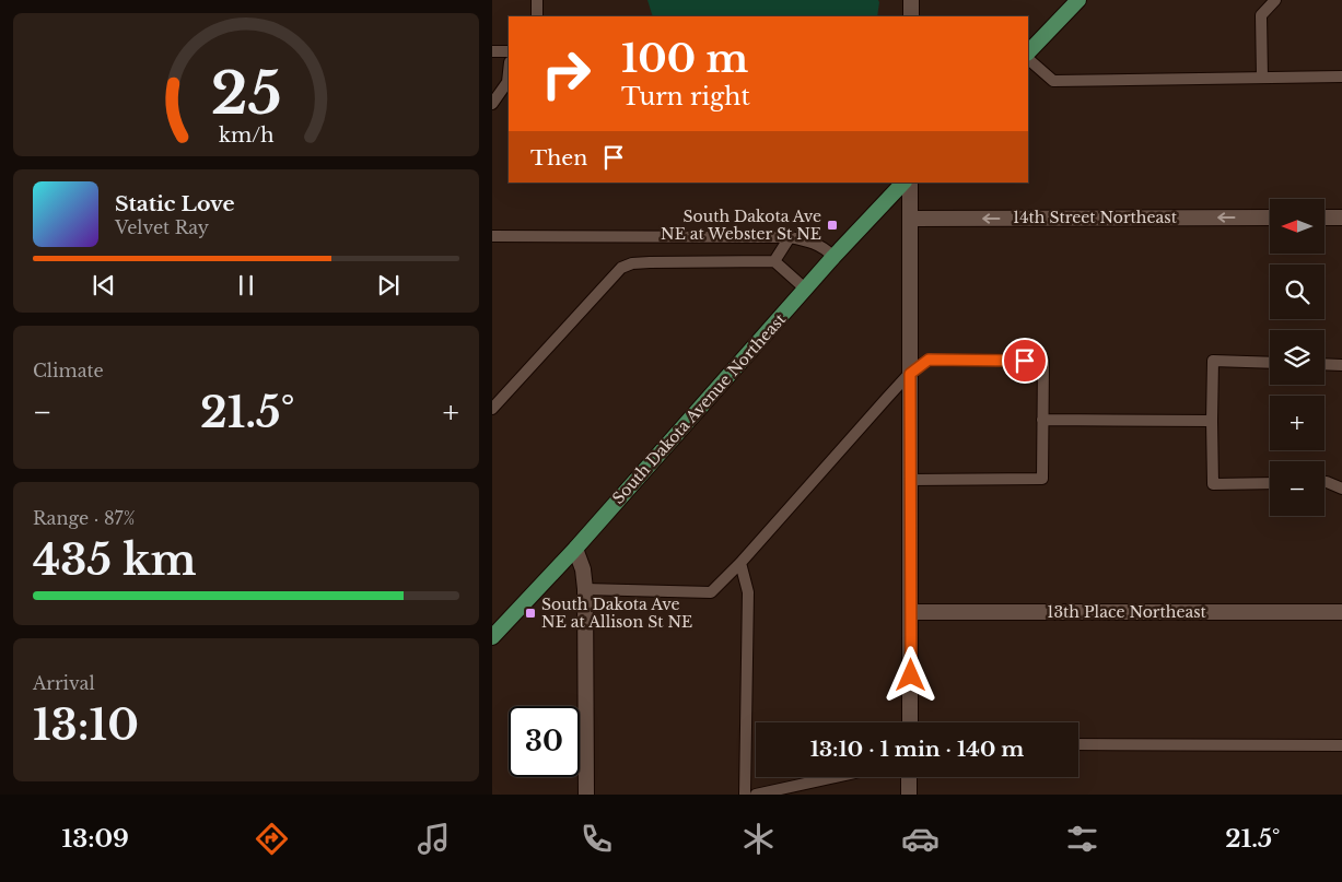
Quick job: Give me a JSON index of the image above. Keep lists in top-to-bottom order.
{
  "streets": {
    "main road": ["South Dakota Avenue Northeast"],
    "street": ["14th Street Northeast", "13th Place Northeast"]
  },
  "one_way": ["14th Street Northeast"],
  "places": {
    "transit": ["South Dakota Ave NE at Webster St NE", "South Dakota Ave NE at Allison St NE"]
  },
  "north": "left",
  "page": {
    "turn": ["100 m", "Turn right"],
    "then": "Then",
    "song": ["Static Love", "Velvet Ray"],
    "map_buttons": ["+", "−"],
    "tile": [
      "Climate",
      ["Range · 87%", "435 km"],
      ["Arrival", "13:10"]
    ],
    "heat": ["−", "21.5°", "+"],
    "limit": "30",
    "trip": "13:10 · 1 min · 140 m",
    "tabs": ["13:09", "21.5°"],
    "gauge": ["25", "km/h"]
  }
}
